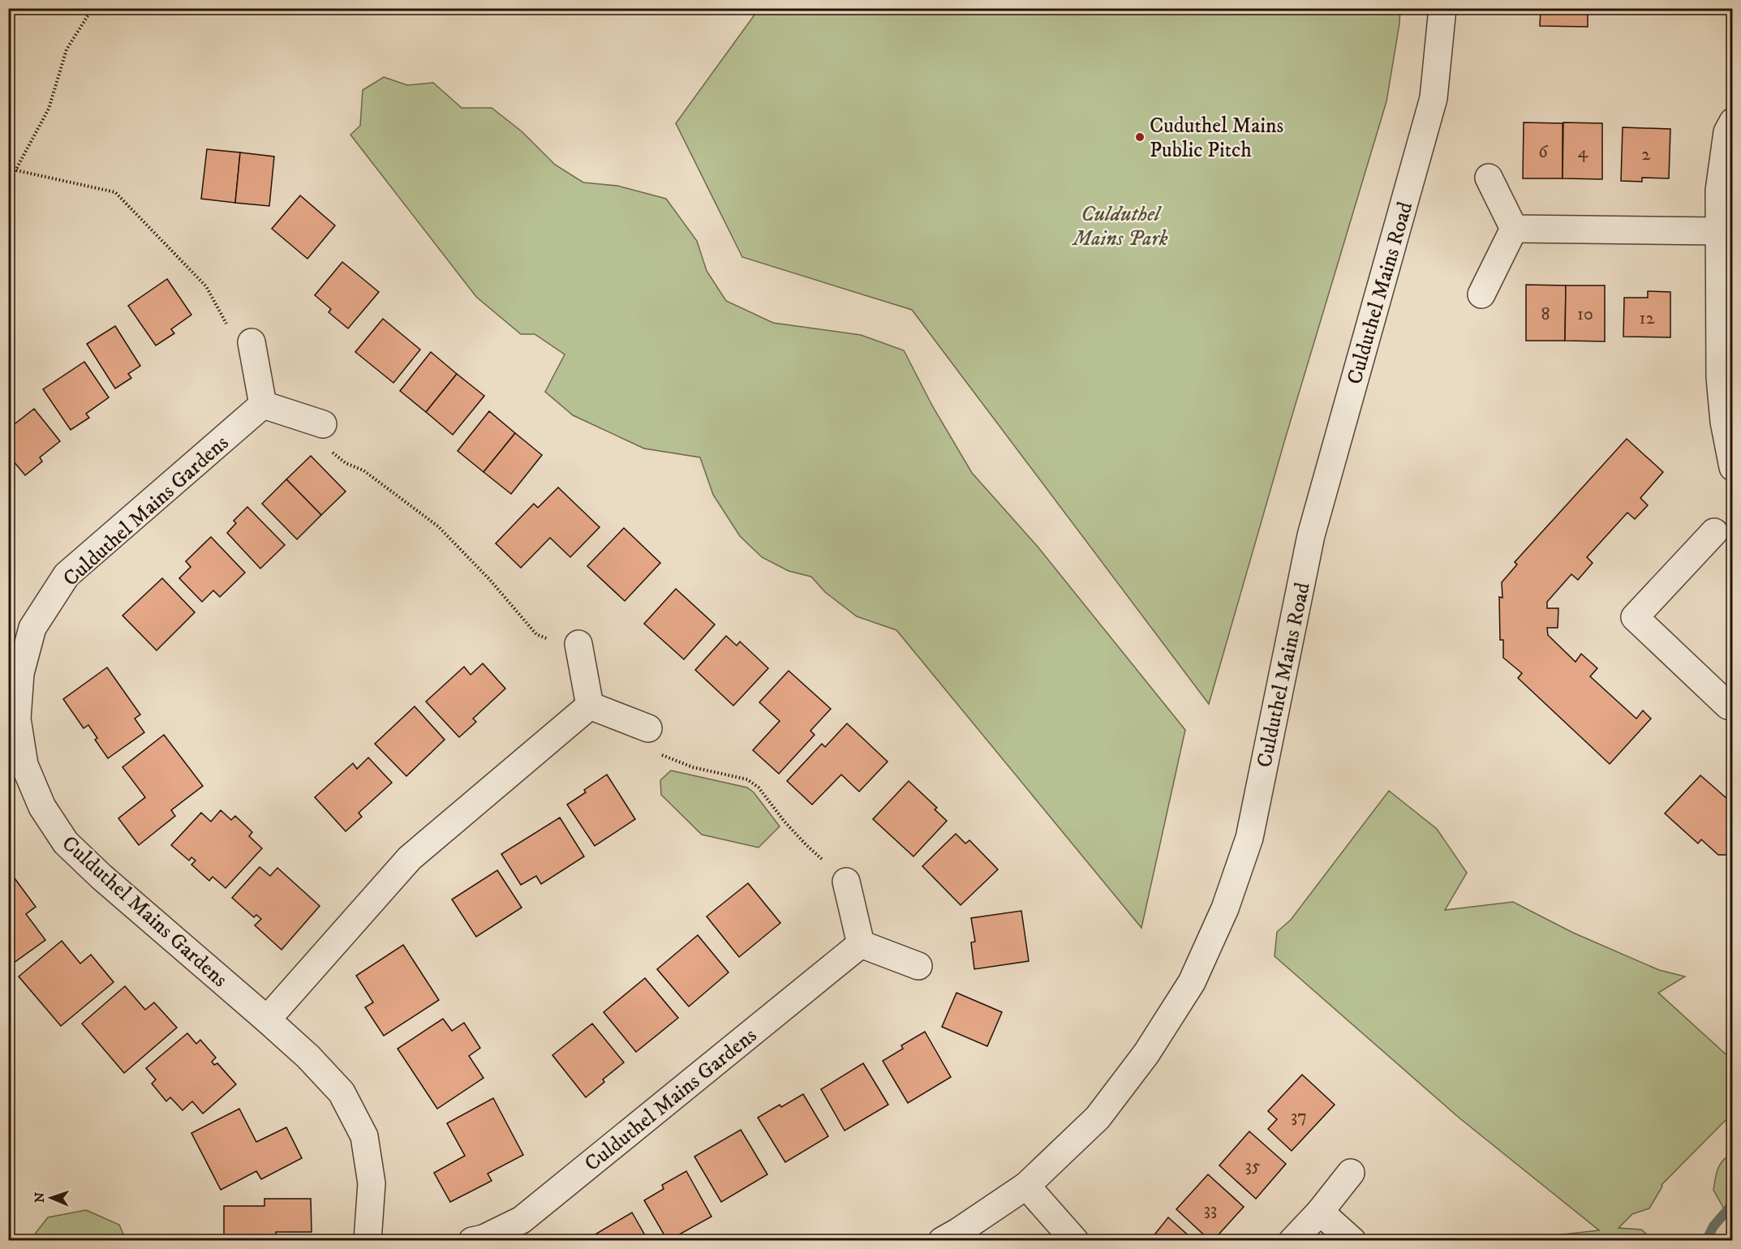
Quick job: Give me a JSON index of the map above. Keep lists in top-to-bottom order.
{
  "streets": {
    "street": ["Culduthel Mains Road", "Culduthel Mains Gardens"]
  },
  "parks": ["Culduthel Mains Park"],
  "places": ["Cuduthel Mains Public Pitch"],
  "house_numbers": [
    "6",
    "4",
    "2",
    "8",
    "10",
    "12",
    "37",
    "35",
    "33"
  ],
  "north": "left"
}
